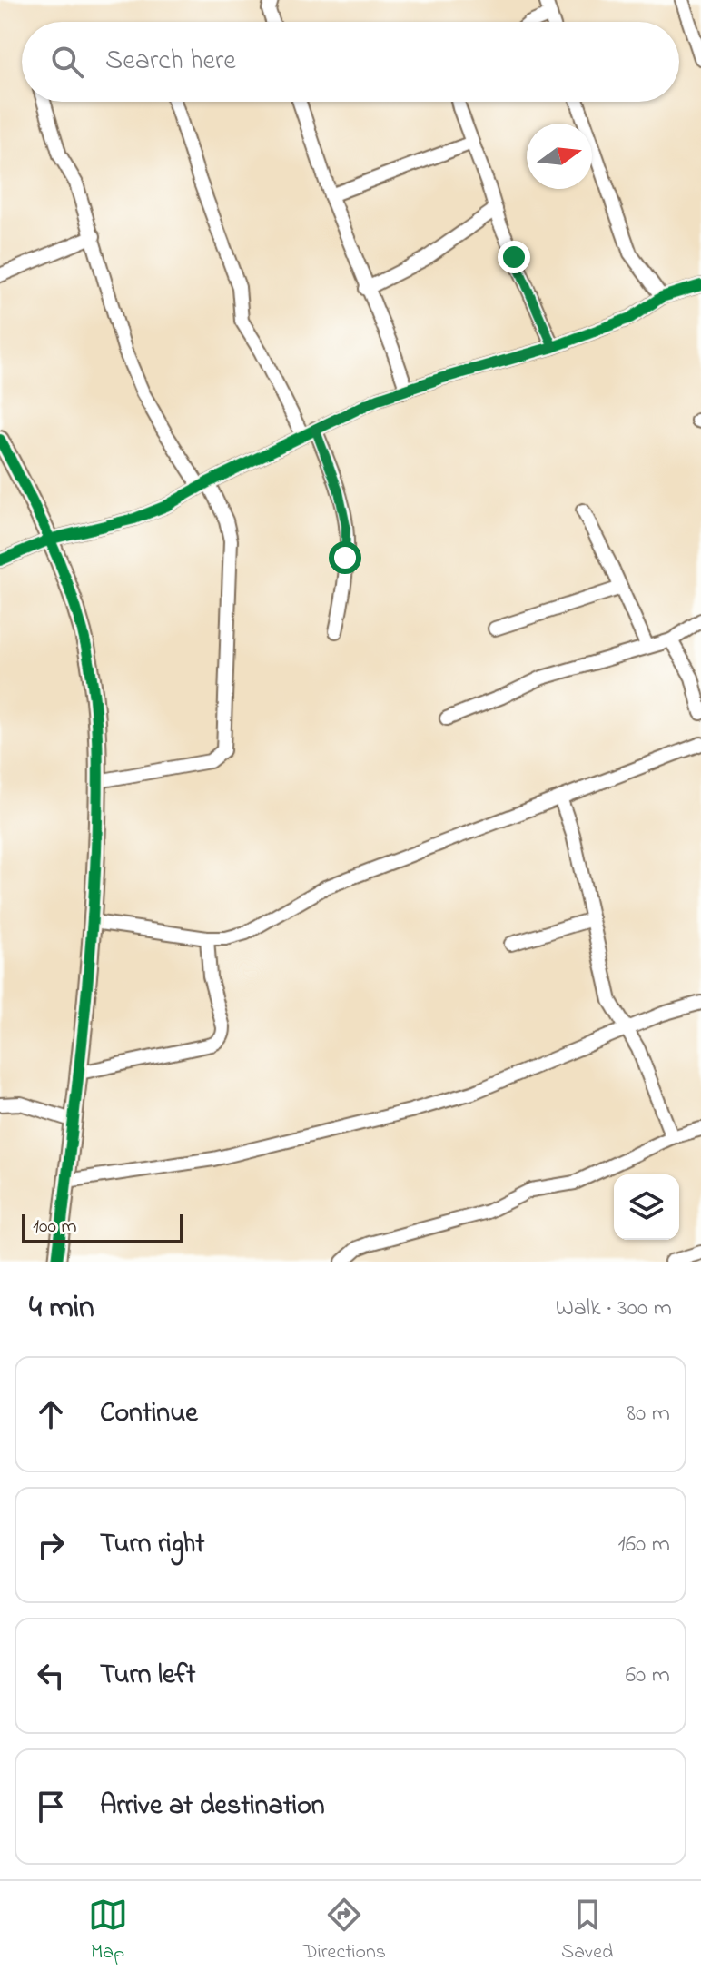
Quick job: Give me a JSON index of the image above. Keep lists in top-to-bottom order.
{
  "scale_bar": "100 m",
  "north": "right",
  "page": {
    "search": "Search here",
    "scale": "100 m",
    "heading": ["4 min", "Walk · 300 m"],
    "list": [
      ["Continue", "80 m"],
      ["Turn right", "160 m"],
      ["Turn left", "60 m"],
      "Arrive at destination"
    ],
    "nav": ["Map", "Directions", "Saved"]
  }
}
